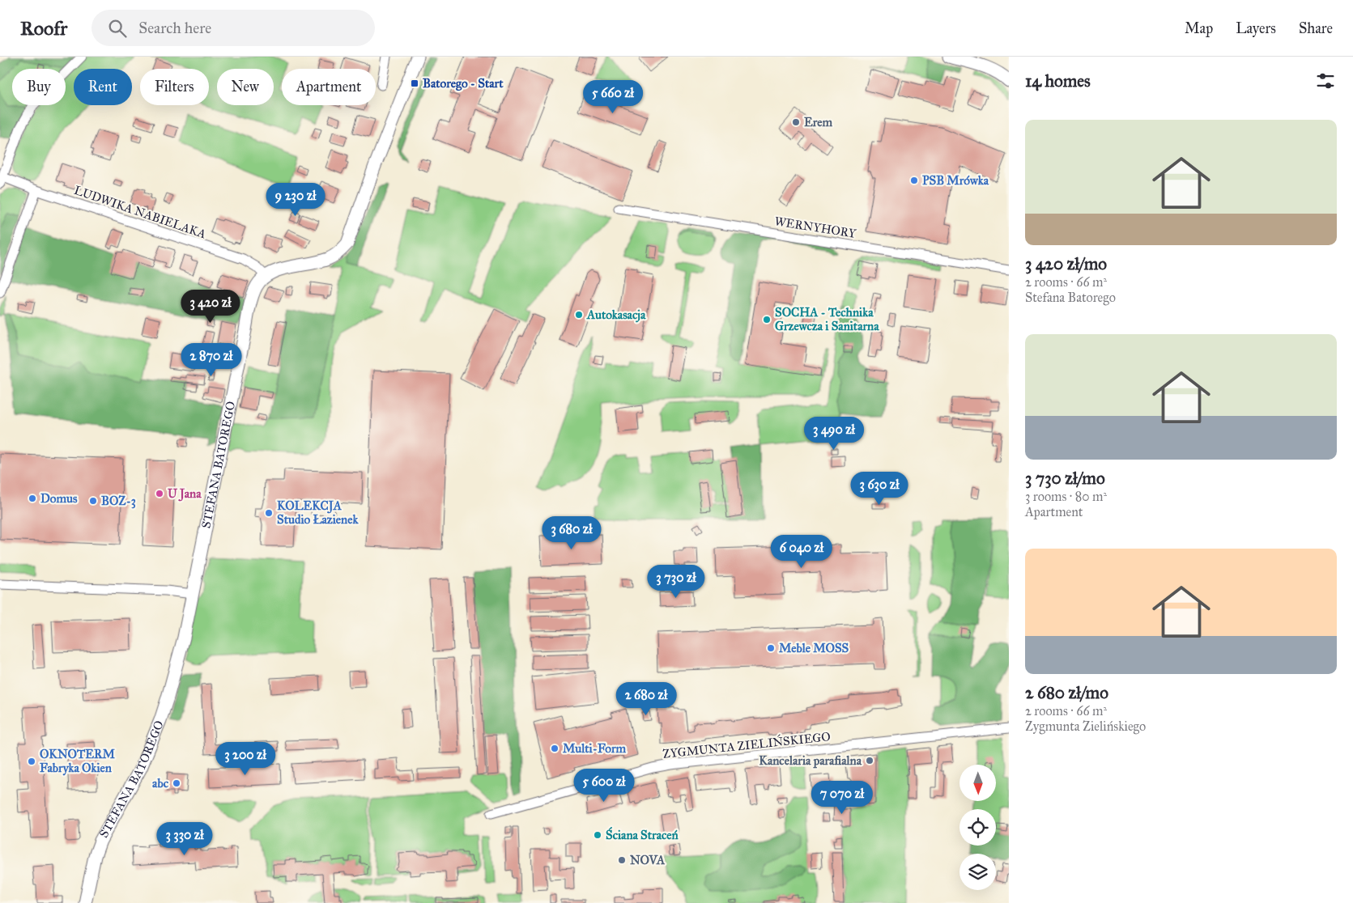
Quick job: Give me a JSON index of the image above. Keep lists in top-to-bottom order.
{
  "streets": {
    "street": [
      "LUDWIKA NABIELAKA",
      "WERNYHORY",
      "STEFANA BATOREGO",
      "ZYGMUNTA ZIELIŃSKIEGO"
    ]
  },
  "crossings": [
    ["LUDWIKA NABIELAKA", "STEFANA BATOREGO"]
  ],
  "places": {
    "transit": ["Batorego - Start"],
    "other": [
      "Erem",
      "PSB Mrówka",
      "Autokasacja",
      "SOCHA - Technika Grzewcza i Sanitarna",
      "U Jana",
      "Domus",
      "BOZ-3",
      "KOLEKCJA Studio Łazienek",
      "Meble MOSS",
      "Multi-Form",
      "Kancelaria parafialna",
      "OKNOTERM Fabryka Okien",
      "abc",
      "Ściana Straceń",
      "NOVA"
    ]
  },
  "north": "bottom",
  "page": {
    "header": "Roofr",
    "search": "Search here",
    "nav": ["Map", "Layers", "Share"],
    "heading": "14 homes",
    "chip": [
      "Buy",
      "Rent",
      "Filters",
      "New",
      "Apartment"
    ],
    "price": [
      "5 660 zł",
      "9 230 zł",
      "3 420 zł",
      "2 870 zł",
      "3 490 zł",
      "3 630 zł",
      "3 680 zł",
      "6 040 zł",
      "3 730 zł",
      "2 680 zł",
      "3 200 zł",
      "5 600 zł",
      "7 070 zł",
      "3 330 zł"
    ],
    "list": [
      {
        "name": "3 420 zł/mo",
        "note": "2 rooms · 66 m² · Stefana Batorego"
      },
      {
        "name": "3 730 zł/mo",
        "note": "3 rooms · 80 m² · Apartment"
      },
      {
        "name": "2 680 zł/mo",
        "note": "2 rooms · 66 m² · Zygmunta Zielińskiego"
      }
    ]
  }
}
